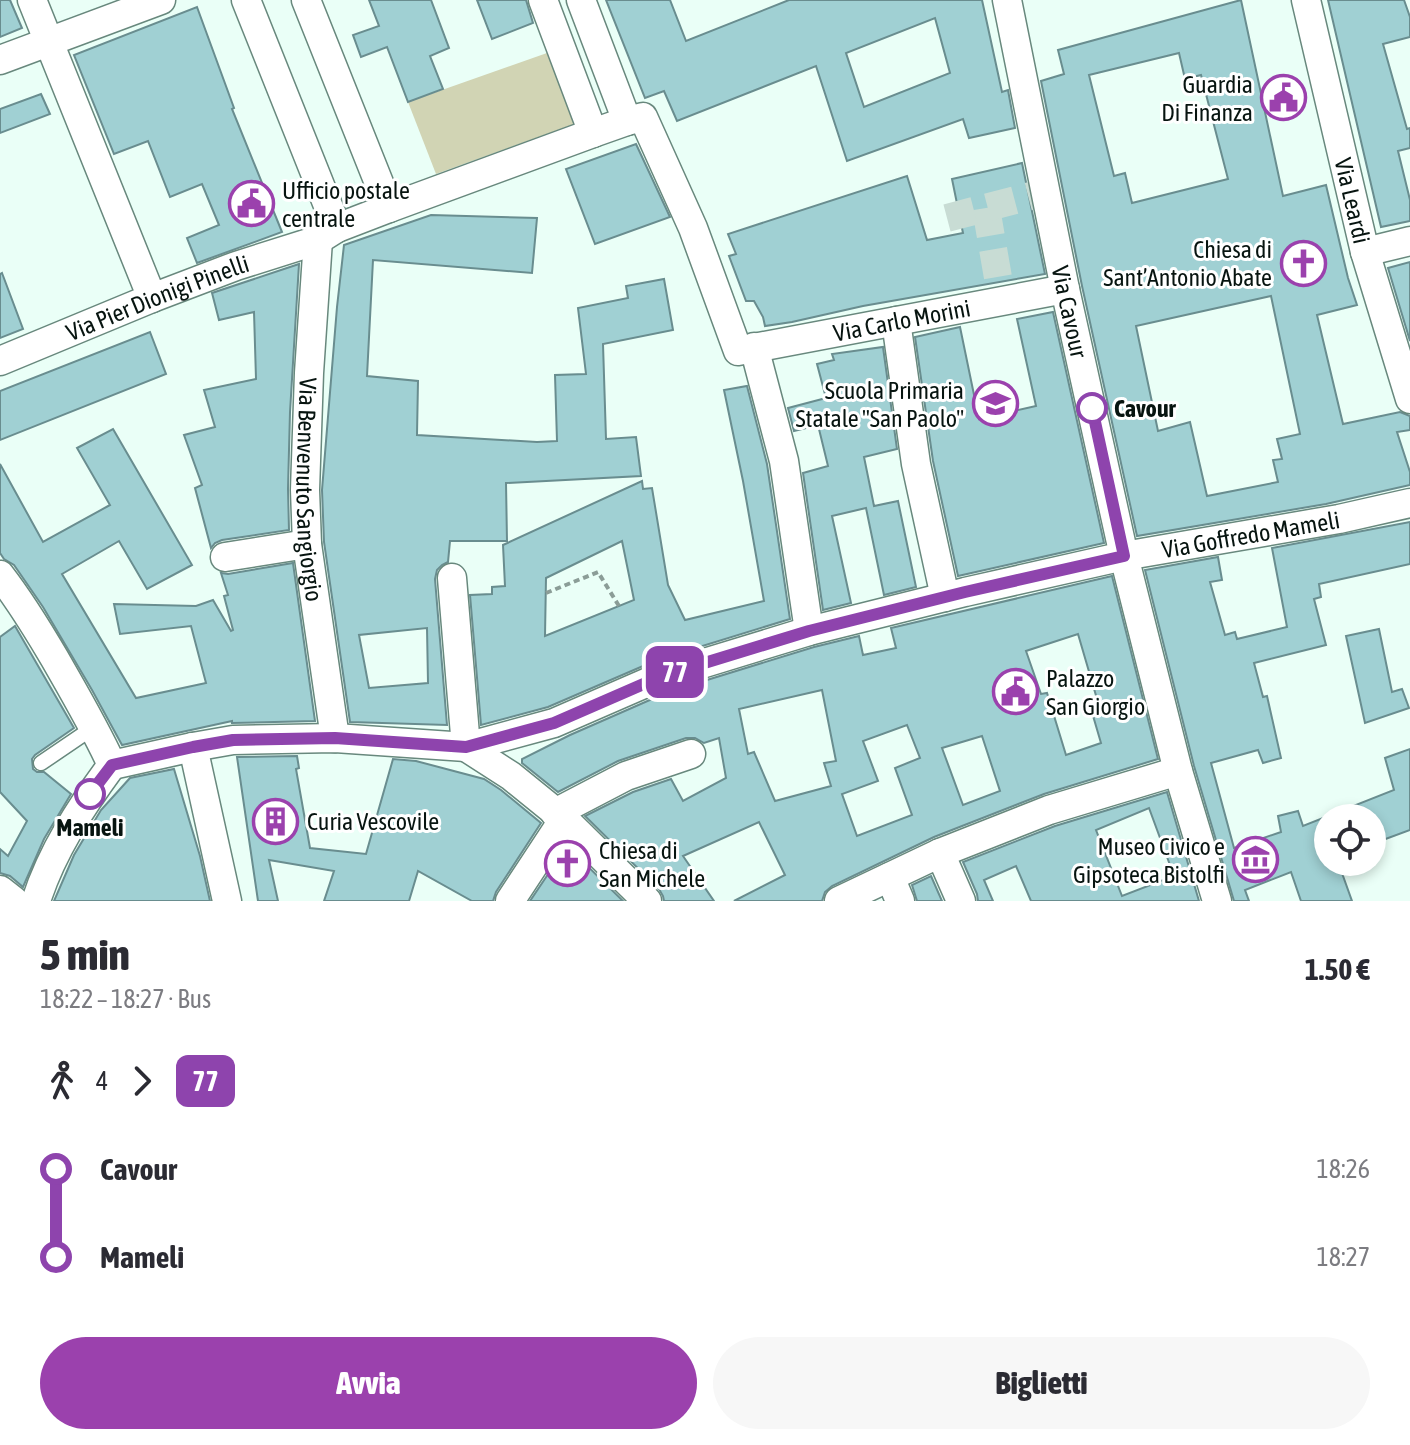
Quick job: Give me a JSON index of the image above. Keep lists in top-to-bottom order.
{
  "streets": {
    "street": [
      "Via Leardi",
      "Via Pier Dionigi Pinelli",
      "Via Cavour",
      "Via Carlo Morini",
      "Via Benvenuto Sangiorgio",
      "Via Goffredo Mameli"
    ]
  },
  "crossings": [
    ["Via Pier Dionigi Pinelli", "Via Benvenuto Sangiorgio"],
    ["Via Cavour", "Via Carlo Morini"],
    ["Via Cavour", "Via Goffredo Mameli"],
    ["Via Benvenuto Sangiorgio", "Via Goffredo Mameli"]
  ],
  "places": {
    "public building": ["Guardia Di Finanza", "Ufficio postale centrale", "Palazzo San Giorgio"],
    "church": ["Chiesa di Sant’Antonio Abate", "Chiesa di San Michele"],
    "school or university": ["Scuola Primaria Statale \"San Paolo\""],
    "other": ["Cavour", "Mameli"],
    "building": ["Curia Vescovile"],
    "museum": ["Museo Civico e Gipsoteca Bistolfi"]
  },
  "lines": ["bus line 77"],
  "page": {
    "on_map": "77",
    "heading": ["5 min", "18:22 – 18:27 · Bus", "1.50 €"],
    "legs": ["4", "77"],
    "list": [
      {
        "name": "Cavour",
        "value": "18:26"
      },
      {
        "name": "Mameli",
        "value": "18:27"
      }
    ],
    "buttons": ["Avvia", "Biglietti"]
  }
}
